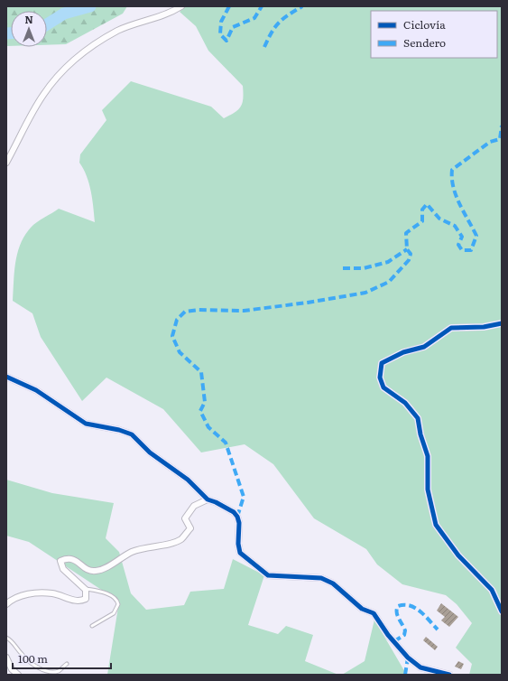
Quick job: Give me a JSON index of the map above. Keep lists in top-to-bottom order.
{
  "legend": ["Ciclovía", "Sendero"],
  "scale_bar": "100 m",
  "north": "top"
}
